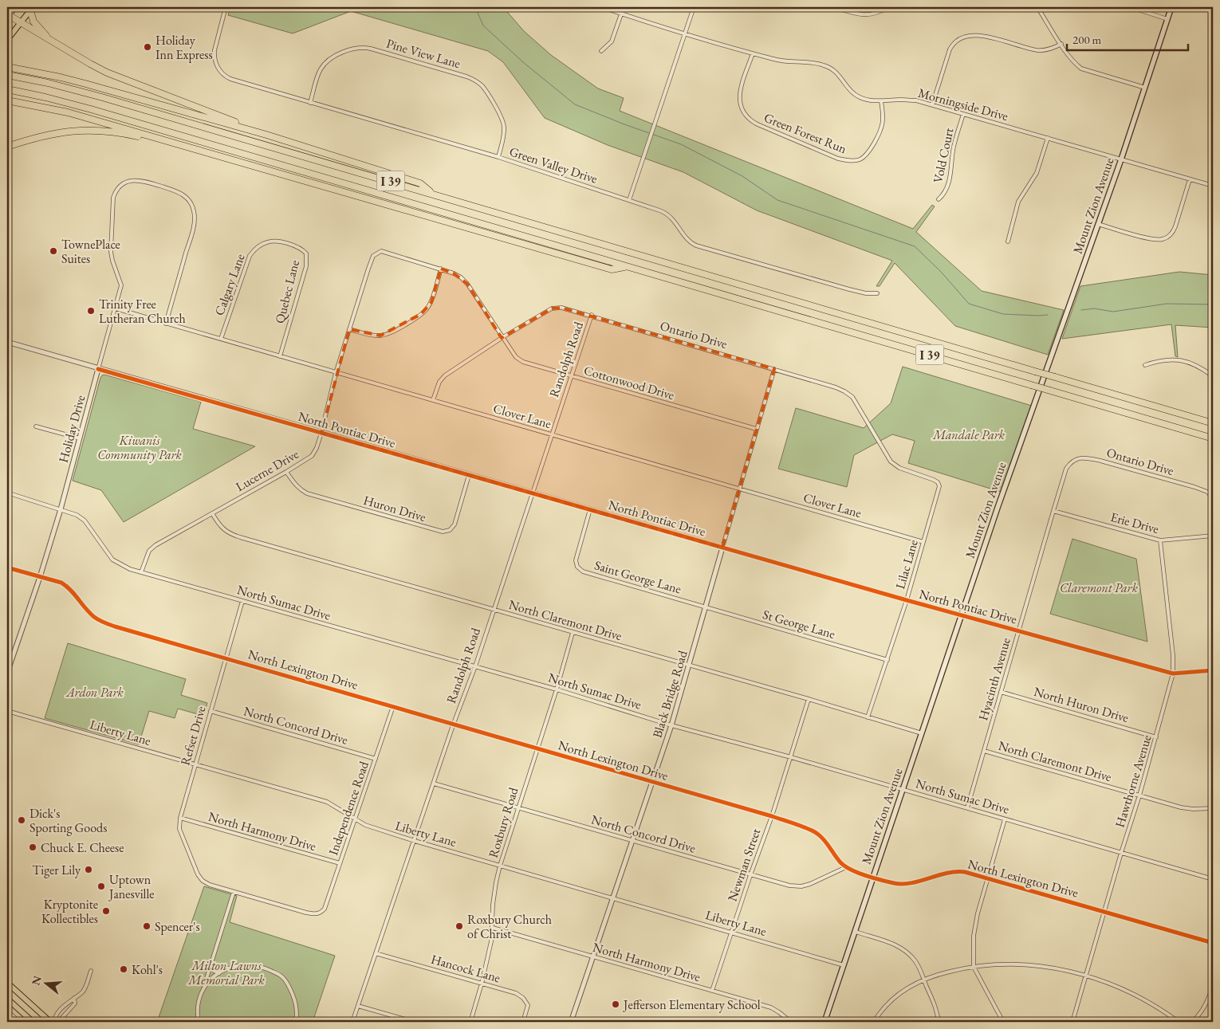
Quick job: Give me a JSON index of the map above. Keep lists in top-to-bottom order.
{
  "streets": {
    "highway": ["I 39"],
    "main road": ["Mount Zion Avenue"],
    "street": [
      "Pine View Lane",
      "Morningside Drive",
      "Green Forest Run",
      "Vold Court",
      "Green Valley Drive",
      "Calgary Lane",
      "Quebec Lane",
      "Ontario Drive",
      "Randolph Road",
      "Cottonwood Drive",
      "Clover Lane",
      "Holiday Drive",
      "North Pontiac Drive",
      "Lucerne Drive",
      "Huron Drive",
      "Erie Drive",
      "Lilac Lane",
      "Saint George Lane",
      "North Sumac Drive",
      "North Claremont Drive",
      "St George Lane",
      "North Lexington Drive",
      "Hyacinth Avenue",
      "Black Bridge Road",
      "North Huron Drive",
      "North Concord Drive",
      "Liberty Lane",
      "Refset Drive",
      "Hawthorne Avenue",
      "Independence Road",
      "Roxbury Road",
      "North Harmony Drive",
      "Newman Street",
      "Hancock Lane"
    ]
  },
  "crossings": [
    ["Pine View Lane", "Green Valley Drive"],
    ["Morningside Drive", "Green Forest Run"],
    ["Morningside Drive", "Vold Court"],
    ["Morningside Drive", "Mount Zion Avenue"],
    ["Mount Zion Avenue", "North Pontiac Drive"],
    ["Mount Zion Avenue", "North Sumac Drive"],
    ["Mount Zion Avenue", "North Claremont Drive"],
    ["Mount Zion Avenue", "North Lexington Drive"],
    ["Mount Zion Avenue", "Liberty Lane"],
    ["Calgary Lane", "Quebec Lane"],
    ["Calgary Lane", "Clover Lane"],
    ["Quebec Lane", "Clover Lane"],
    ["Ontario Drive", "Randolph Road"],
    ["Ontario Drive", "Cottonwood Drive"],
    ["Ontario Drive", "Clover Lane"],
    ["Ontario Drive", "Lilac Lane"],
    ["Ontario Drive", "Hyacinth Avenue"],
    ["Ontario Drive", "Black Bridge Road"],
    ["Randolph Road", "Cottonwood Drive"],
    ["Randolph Road", "Clover Lane"],
    ["Randolph Road", "North Pontiac Drive"],
    ["Randolph Road", "North Sumac Drive"],
    ["Randolph Road", "North Claremont Drive"],
    ["Randolph Road", "North Lexington Drive"],
    ["Randolph Road", "North Concord Drive"],
    ["Randolph Road", "Liberty Lane"],
    ["Randolph Road", "Hancock Lane"],
    ["Cottonwood Drive", "Lucerne Drive"],
    ["Cottonwood Drive", "Black Bridge Road"],
    ["Clover Lane", "Holiday Drive"],
    ["Clover Lane", "Lucerne Drive"],
    ["Clover Lane", "Lilac Lane"],
    ["Clover Lane", "Black Bridge Road"],
    ["Holiday Drive", "North Pontiac Drive"],
    ["Holiday Drive", "North Sumac Drive"],
    ["Holiday Drive", "North Lexington Drive"],
    ["North Pontiac Drive", "Lucerne Drive"],
    ["North Pontiac Drive", "Huron Drive"],
    ["North Pontiac Drive", "Lilac Lane"],
    ["North Pontiac Drive", "Saint George Lane"],
    ["North Pontiac Drive", "Hyacinth Avenue"],
    ["North Pontiac Drive", "Black Bridge Road"],
    ["North Pontiac Drive", "Hawthorne Avenue"],
    ["Lucerne Drive", "Huron Drive"],
    ["Lucerne Drive", "North Sumac Drive"],
    ["Lucerne Drive", "North Claremont Drive"],
    ["Erie Drive", "Hyacinth Avenue"],
    ["Erie Drive", "Hawthorne Avenue"],
    ["Lilac Lane", "North Claremont Drive"],
    ["Lilac Lane", "St George Lane"],
    ["Saint George Lane", "St George Lane"],
    ["Saint George Lane", "Black Bridge Road"],
    ["North Sumac Drive", "Hyacinth Avenue"],
    ["North Sumac Drive", "Black Bridge Road"],
    ["North Sumac Drive", "Refset Drive"],
    ["North Sumac Drive", "Hawthorne Avenue"],
    ["North Sumac Drive", "Roxbury Road"],
    ["North Sumac Drive", "Newman Street"],
    ["North Claremont Drive", "Hyacinth Avenue"],
    ["North Claremont Drive", "Black Bridge Road"],
    ["North Claremont Drive", "Hawthorne Avenue"],
    ["North Claremont Drive", "Roxbury Road"],
    ["North Claremont Drive", "Newman Street"],
    ["St George Lane", "Black Bridge Road"],
    ["North Lexington Drive", "Black Bridge Road"],
    ["North Lexington Drive", "North Concord Drive"],
    ["North Lexington Drive", "Refset Drive"],
    ["North Lexington Drive", "Hawthorne Avenue"],
    ["North Lexington Drive", "Independence Road"],
    ["North Lexington Drive", "Roxbury Road"],
    ["North Lexington Drive", "Newman Street"],
    ["Hyacinth Avenue", "North Huron Drive"],
    ["Black Bridge Road", "North Concord Drive"],
    ["Black Bridge Road", "Liberty Lane"],
    ["Black Bridge Road", "North Harmony Drive"],
    ["North Huron Drive", "Hawthorne Avenue"],
    ["North Concord Drive", "Refset Drive"],
    ["North Concord Drive", "Independence Road"],
    ["North Concord Drive", "Roxbury Road"],
    ["North Concord Drive", "Newman Street"],
    ["Liberty Lane", "Refset Drive"],
    ["Liberty Lane", "Independence Road"],
    ["Liberty Lane", "Roxbury Road"],
    ["Liberty Lane", "Newman Street"],
    ["Refset Drive", "Independence Road"],
    ["Refset Drive", "North Harmony Drive"],
    ["Independence Road", "North Harmony Drive"],
    ["Roxbury Road", "North Harmony Drive"],
    ["Roxbury Road", "Hancock Lane"],
    ["North Harmony Drive", "Newman Street"]
  ],
  "parks": [
    "Mandale Park",
    "Kiwanis Community Park",
    "Claremont Park",
    "Ardon Park",
    "Milton Lawns Memorial Park"
  ],
  "places": [
    "Holiday Inn Express",
    "TownePlace Suites",
    "Trinity Free Lutheran Church",
    "Dick's Sporting Goods",
    "Chuck E. Cheese",
    "Tiger Lily",
    "Uptown Janesville",
    "Kryptonite Kollectibles",
    "Spencer's",
    "Roxbury Church of Christ",
    "Kohl's",
    "Jefferson Elementary School"
  ],
  "scale_bar": "200 m",
  "north": "left"
}
